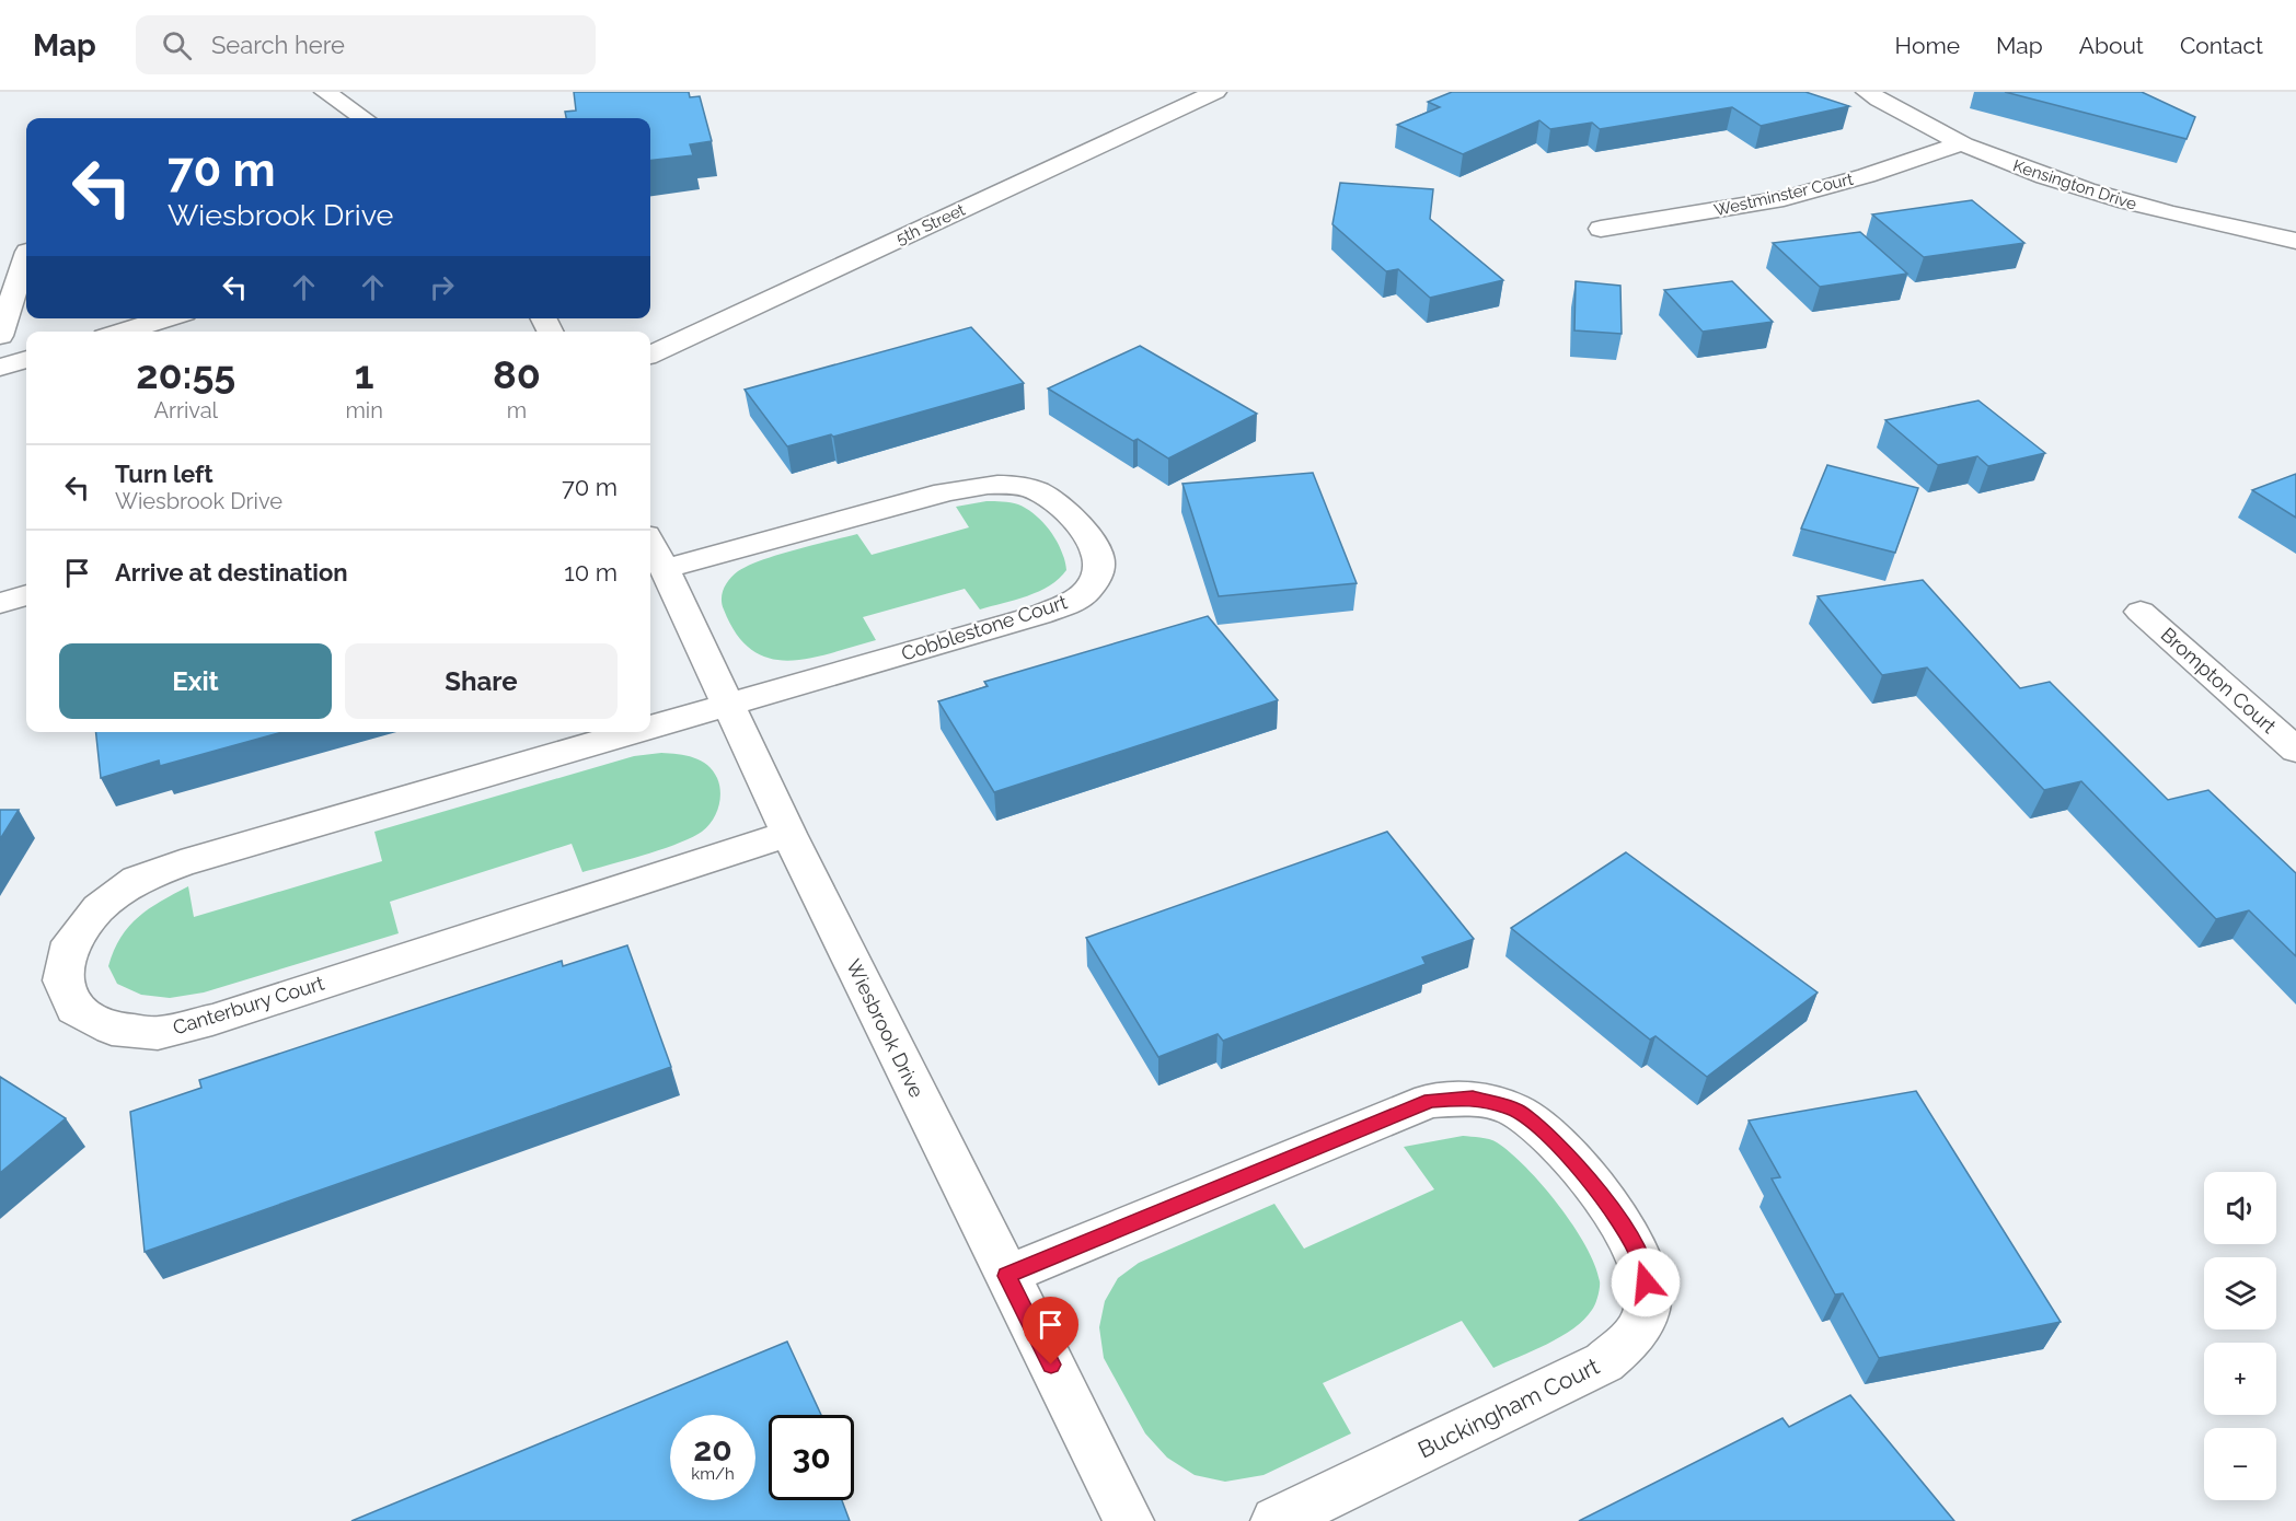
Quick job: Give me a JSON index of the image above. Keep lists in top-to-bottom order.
{
  "streets": {
    "street": [
      "Kensington Drive",
      "Westminster Court",
      "5th Street",
      "Cobblestone Court",
      "Brompton Court",
      "Canterbury Court",
      "Wiesbrook Drive",
      "Buckingham Court"
    ]
  },
  "crossings": [
    ["Kensington Drive", "Westminster Court"],
    ["Cobblestone Court", "Canterbury Court"],
    ["Cobblestone Court", "Wiesbrook Drive"],
    ["Canterbury Court", "Wiesbrook Drive"],
    ["Wiesbrook Drive", "Buckingham Court"]
  ],
  "page": {
    "header": "Map",
    "search": "Search here",
    "nav": [
      "Home",
      "Map",
      "About",
      "Contact"
    ],
    "turn": ["70 m", "Wiesbrook Drive"],
    "eta": [
      "20:55",
      "Arrival",
      "1",
      "min",
      "80",
      "m"
    ],
    "list": [
      {
        "name": "Turn left",
        "note": "Wiesbrook Drive",
        "value": "70 m"
      },
      {
        "name": "Arrive at destination",
        "value": "10 m"
      }
    ],
    "buttons": ["Exit", "Share"],
    "map_buttons": ["+", "−"],
    "speed": "20 km/h",
    "limit": "30"
  }
}
